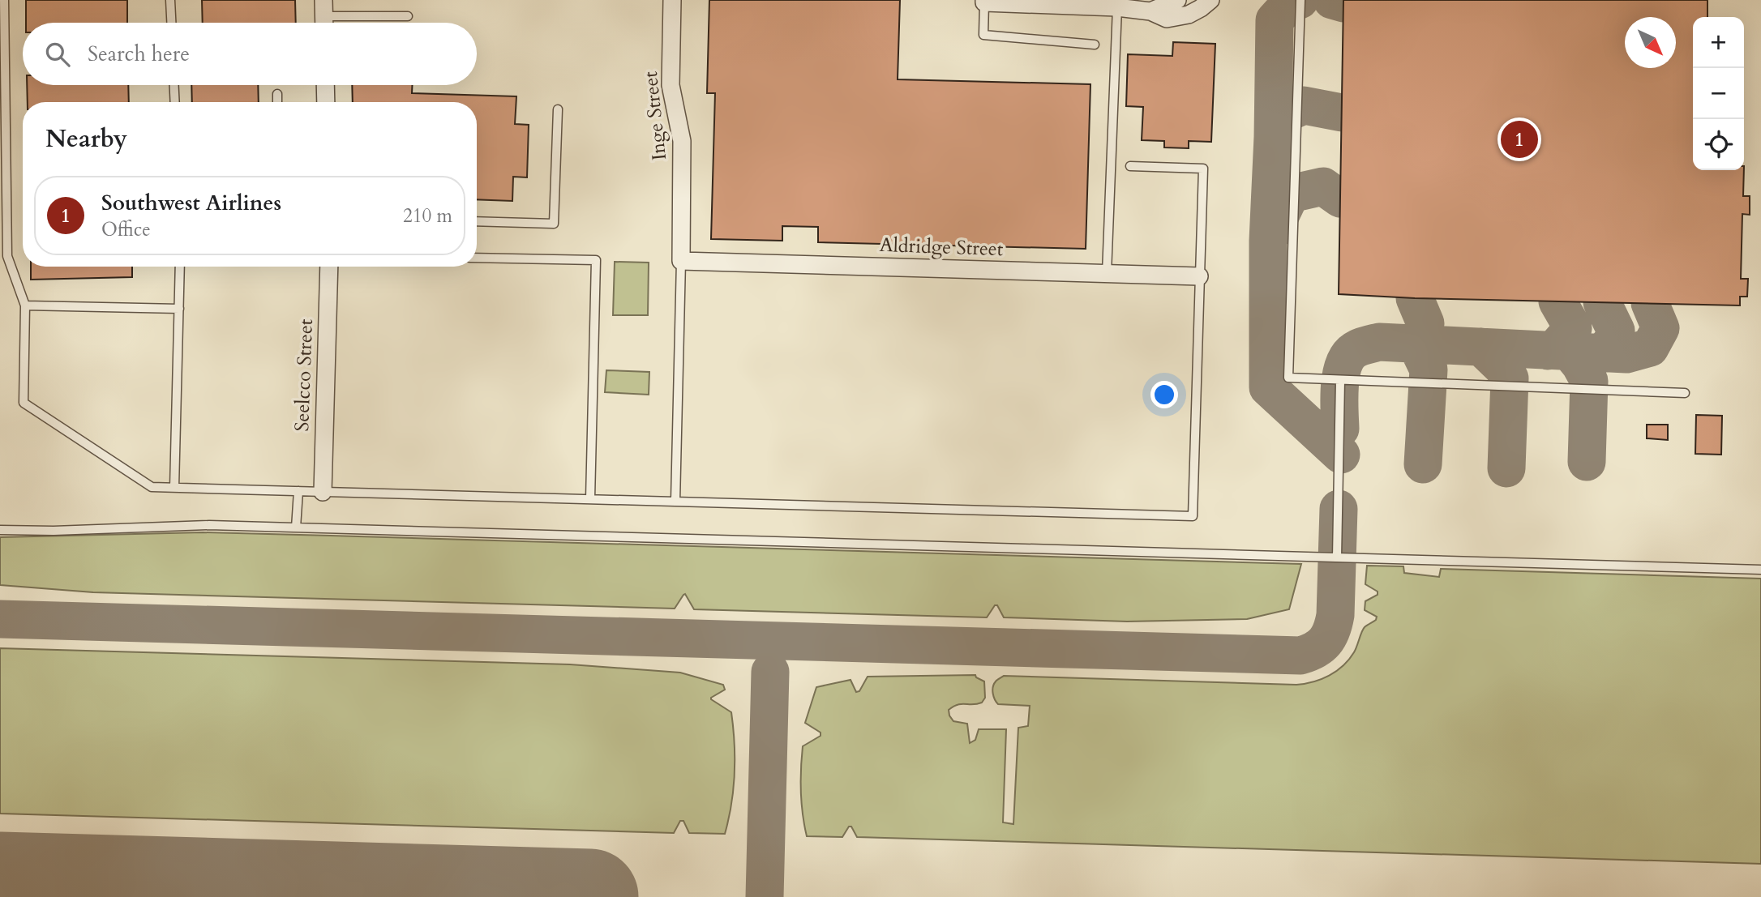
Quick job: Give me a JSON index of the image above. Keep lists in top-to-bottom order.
{
  "streets": {
    "street": ["Inge Street", "Aldridge Street", "Seelcco Street"]
  },
  "crossings": [
    ["Inge Street", "Aldridge Street"]
  ],
  "north": "bottom right",
  "page": {
    "map_buttons": ["+", "−"],
    "search": "Search here",
    "heading": "Nearby",
    "pins": "1",
    "list": [
      {
        "mark": "1",
        "name": "Southwest Airlines",
        "note": "Office",
        "value": "210 m"
      }
    ]
  }
}
